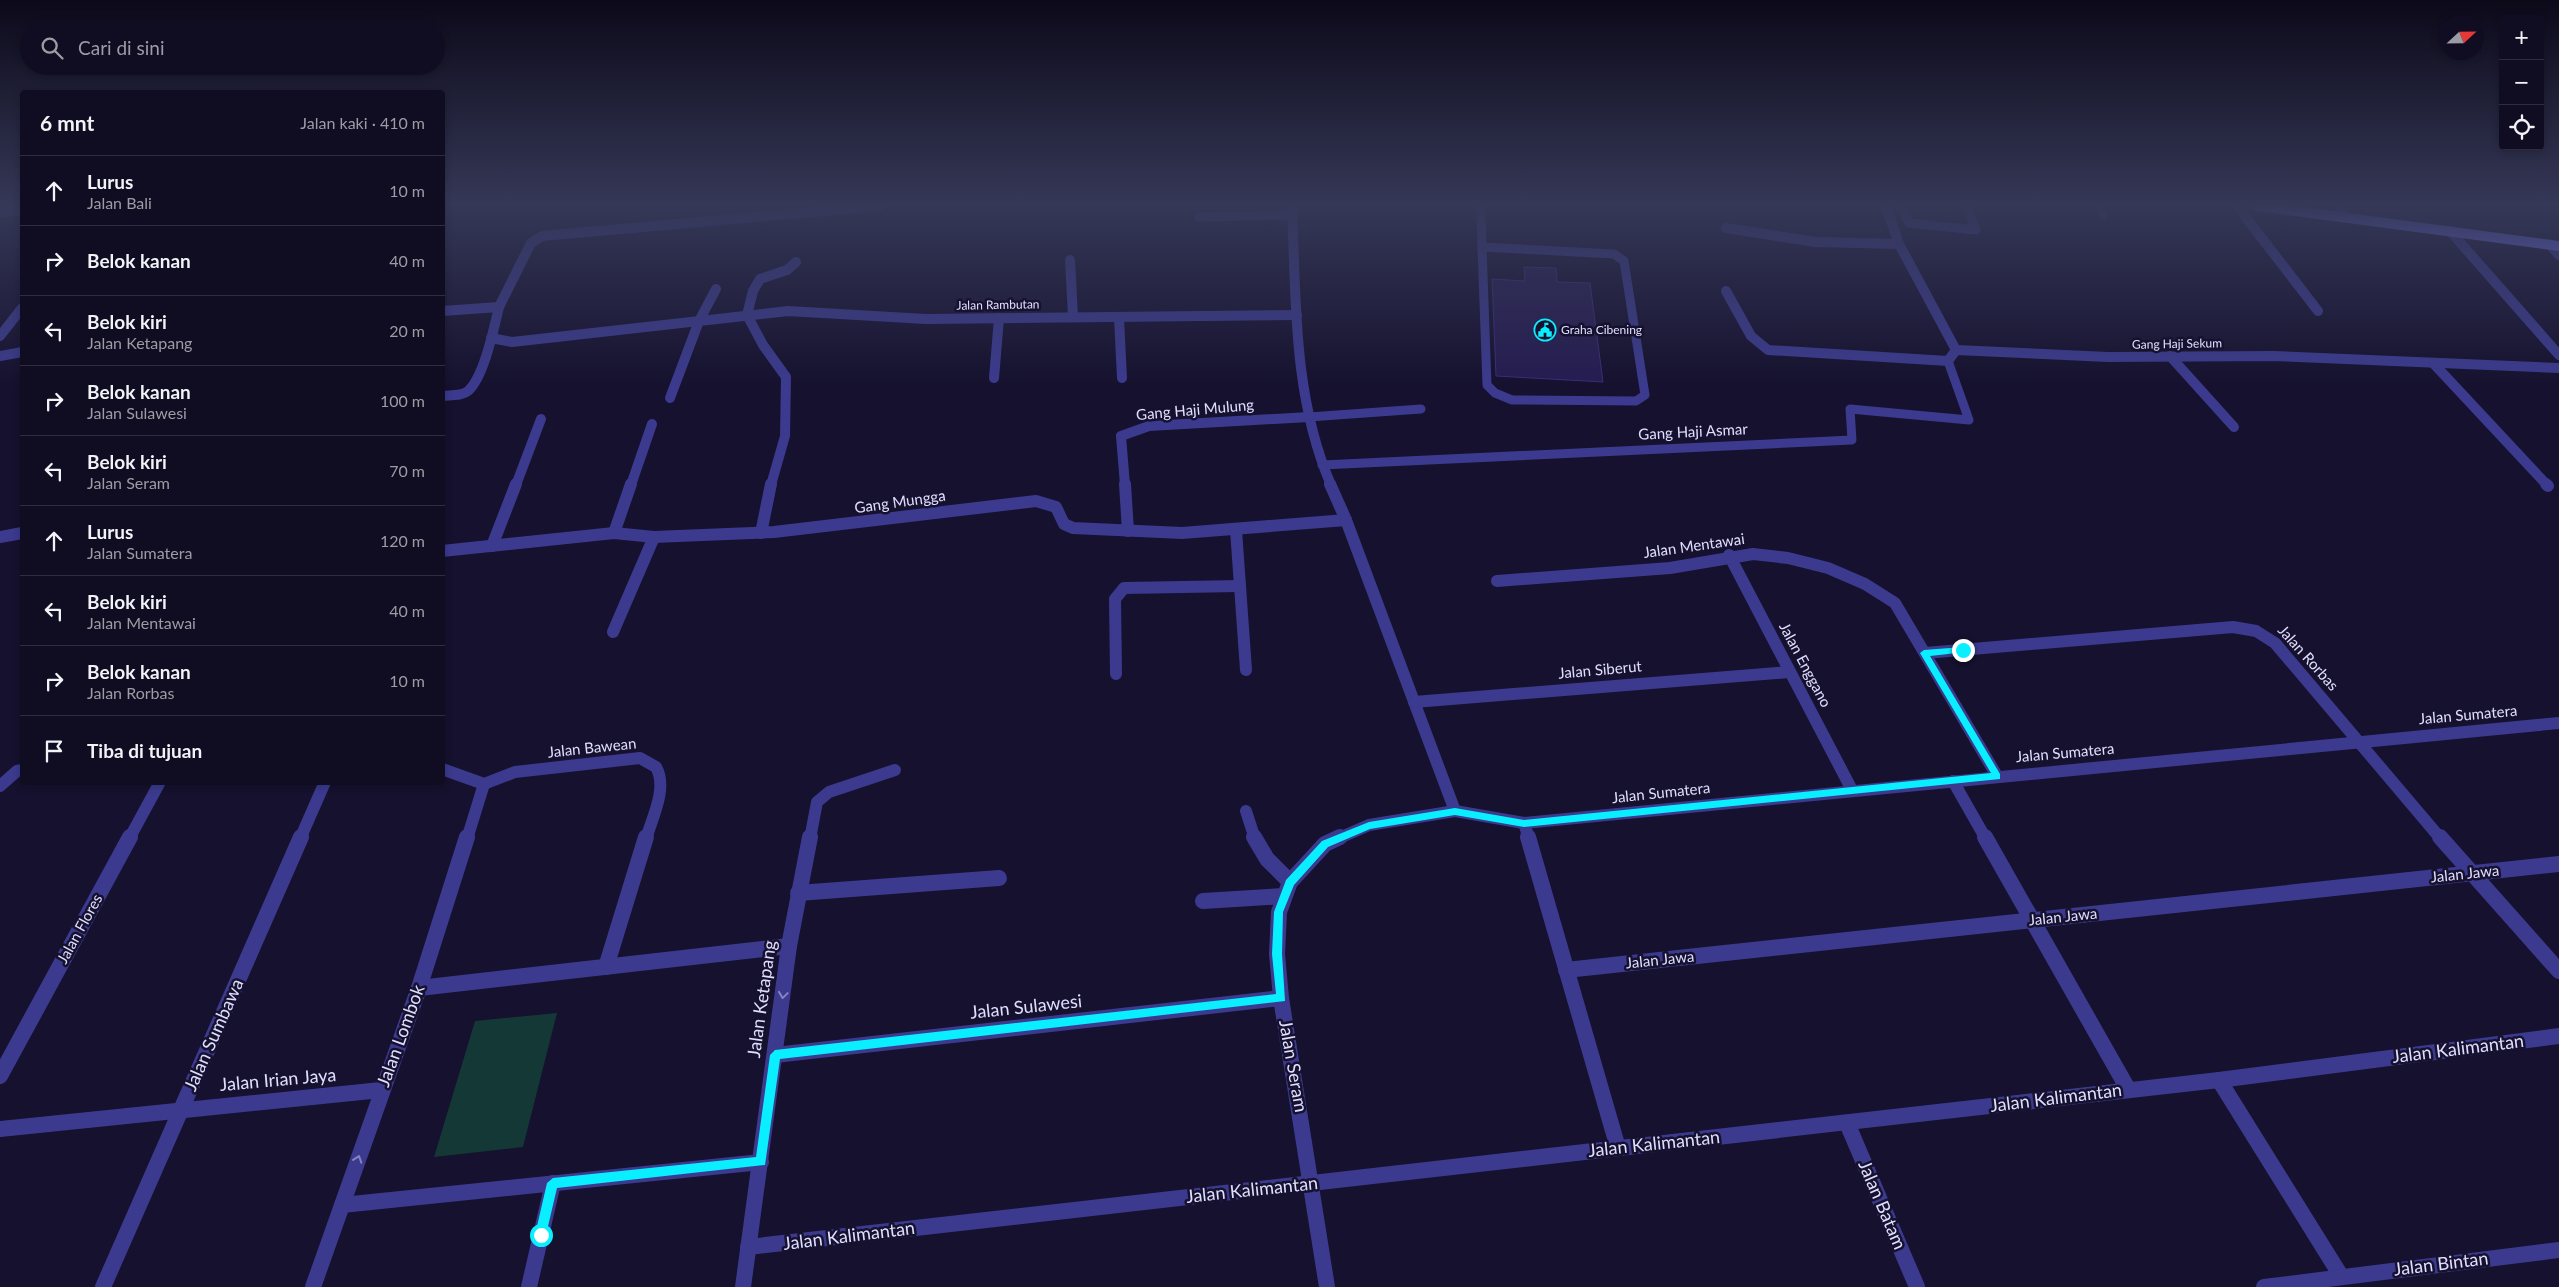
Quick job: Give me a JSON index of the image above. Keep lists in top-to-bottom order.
{
  "streets": {
    "street": [
      "Jalan Rambutan",
      "Gang Haji Sekum",
      "Gang Haji Mulung",
      "Gang Mungga",
      "Jalan Mentawai",
      "Jalan Rorbas",
      "Jalan Enggano",
      "Jalan Siberut",
      "Jalan Sumatera",
      "Jalan Bawean",
      "Jalan Jawa",
      "Jalan Flores",
      "Jalan Ketapang",
      "Jalan Sulawesi",
      "Jalan Sumbawa",
      "Jalan Lombok",
      "Jalan Kalimantan",
      "Jalan Seram",
      "Jalan Irian Jaya",
      "Jalan Batam",
      "Jalan Bintan"
    ],
    "lane": ["Gang Haji Asmar"]
  },
  "crossings": [
    ["Gang Haji Mulung", "Gang Mungga"],
    ["Jalan Mentawai", "Jalan Rorbas"],
    ["Jalan Mentawai", "Jalan Enggano"],
    ["Jalan Mentawai", "Jalan Sumatera"],
    ["Jalan Rorbas", "Jalan Sumatera"],
    ["Jalan Rorbas", "Jalan Jawa"],
    ["Jalan Enggano", "Jalan Siberut"],
    ["Jalan Enggano", "Jalan Sumatera"],
    ["Jalan Bawean", "Jalan Lombok"],
    ["Jalan Ketapang", "Jalan Sulawesi"],
    ["Jalan Ketapang", "Jalan Kalimantan"],
    ["Jalan Sulawesi", "Jalan Seram"],
    ["Jalan Sumbawa", "Jalan Irian Jaya"],
    ["Jalan Lombok", "Jalan Irian Jaya"],
    ["Jalan Kalimantan", "Jalan Seram"],
    ["Jalan Kalimantan", "Jalan Batam"]
  ],
  "places": {
    "public building": ["Graha Cibening"]
  },
  "north": "right",
  "page": {
    "map_buttons": ["+", "−"],
    "search": "Cari di sini",
    "heading": ["6 mnt", "Jalan kaki · 410 m"],
    "list": [
      ["Lurus", "Jalan Bali", "10 m"],
      ["Belok kanan", "40 m"],
      ["Belok kiri", "Jalan Ketapang", "20 m"],
      ["Belok kanan", "Jalan Sulawesi", "100 m"],
      ["Belok kiri", "Jalan Seram", "70 m"],
      ["Lurus", "Jalan Sumatera", "120 m"],
      ["Belok kiri", "Jalan Mentawai", "40 m"],
      ["Belok kanan", "Jalan Rorbas", "10 m"],
      "Tiba di tujuan"
    ]
  }
}
